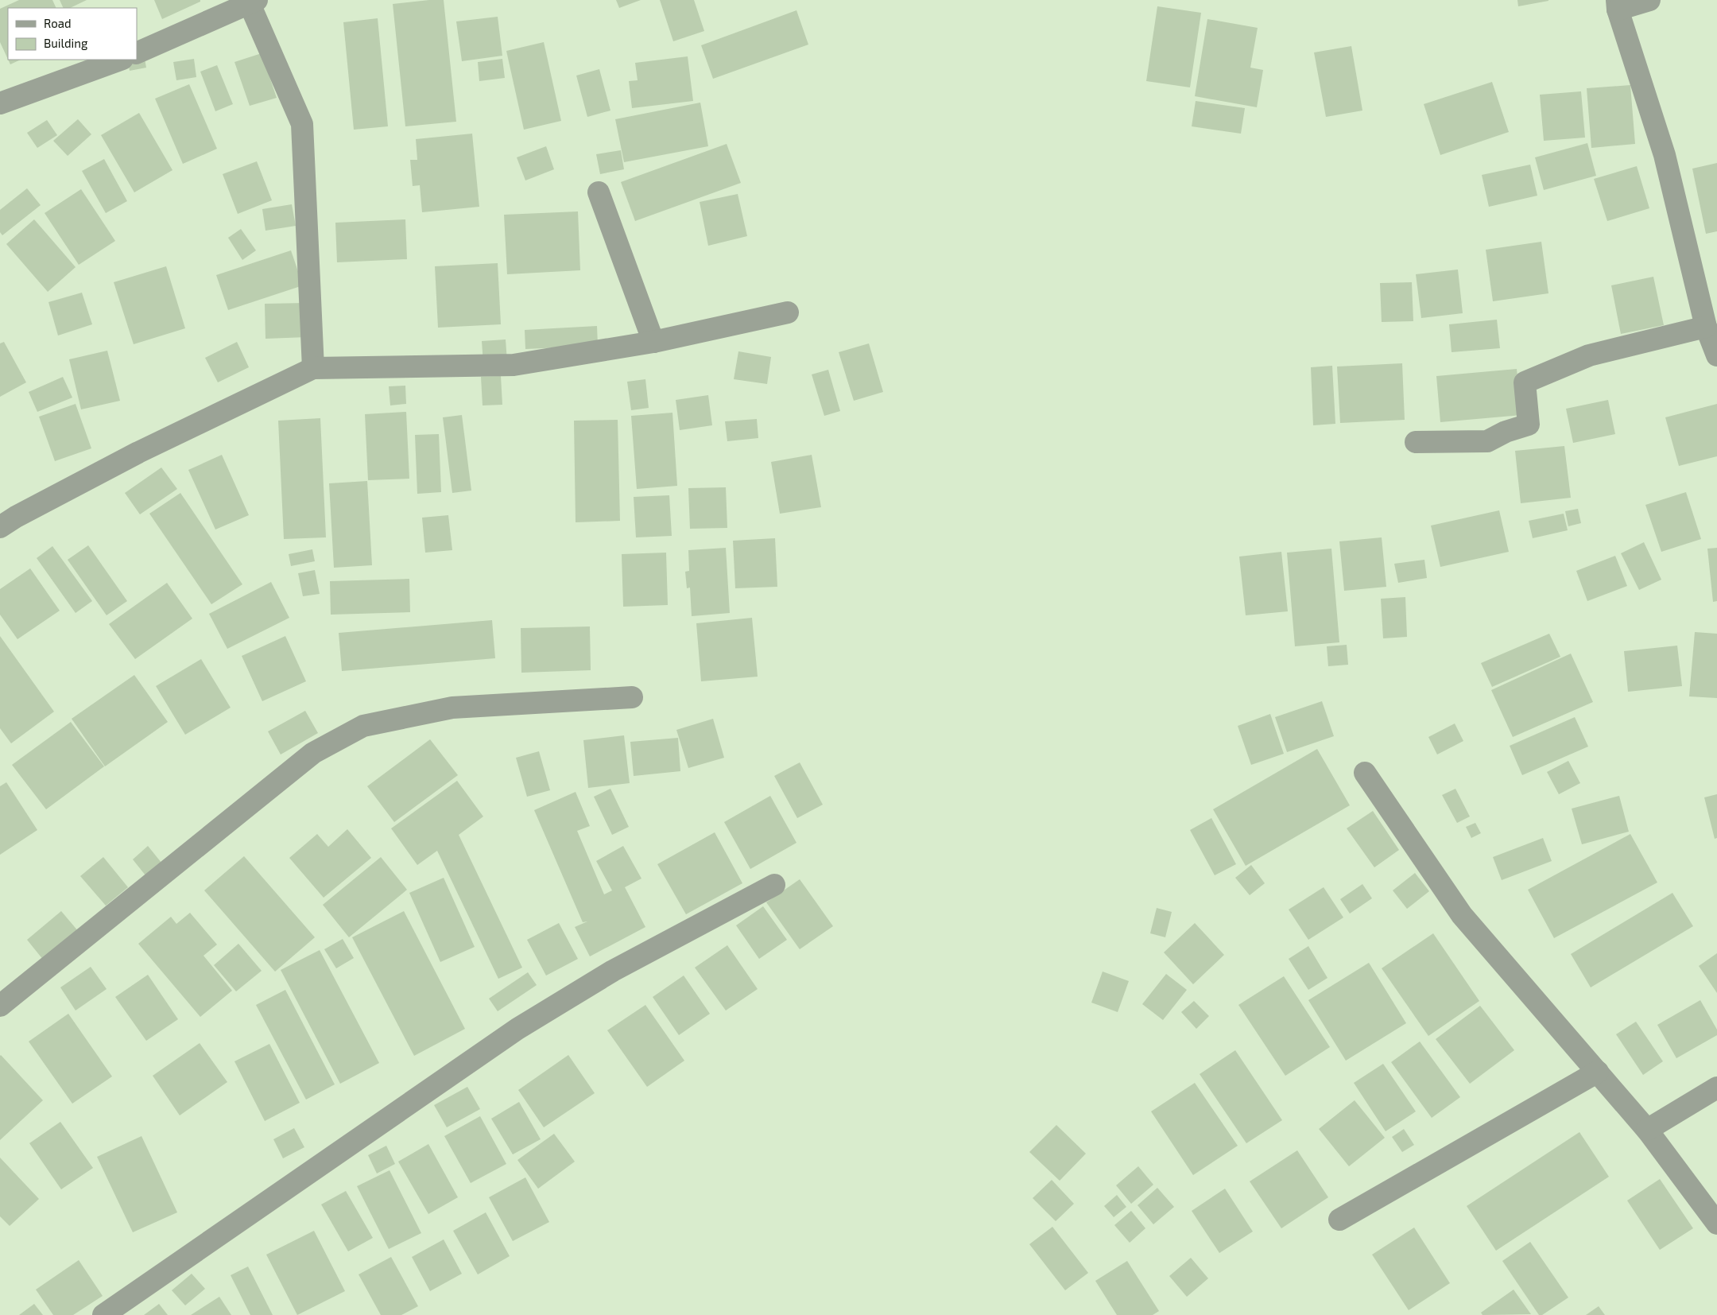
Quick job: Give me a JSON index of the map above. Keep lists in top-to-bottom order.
{
  "legend": ["Road", "Building"]
}
